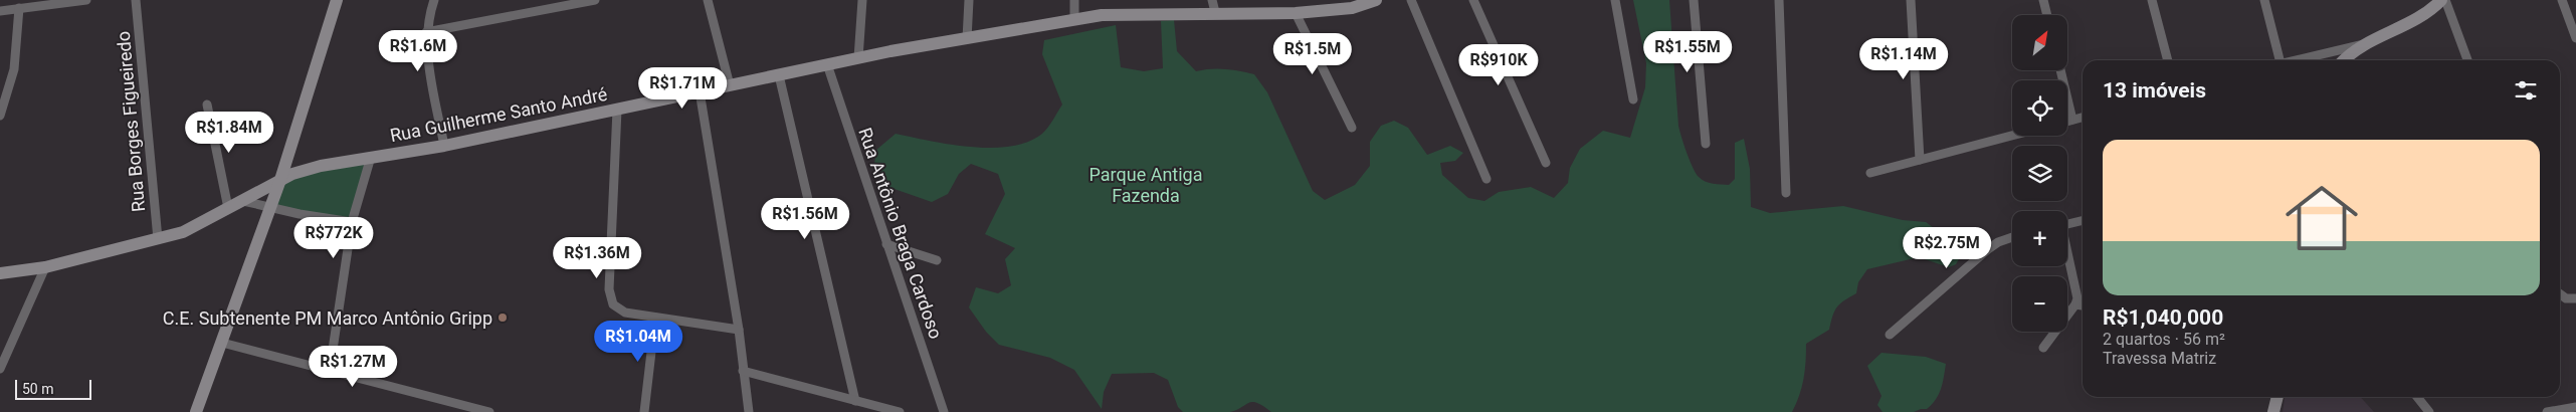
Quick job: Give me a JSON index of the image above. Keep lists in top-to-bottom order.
{
  "streets": {
    "street": ["Rua Guilherme Santo André", "Rua Borges Figueiredo", "Rua Antônio Braga Cardoso"]
  },
  "crossings": [
    ["Rua Guilherme Santo André", "Rua Borges Figueiredo"],
    ["Rua Guilherme Santo André", "Rua Antônio Braga Cardoso"]
  ],
  "parks": ["Parque Antiga Fazenda"],
  "places": ["C.E. Subtenente PM Marco Antônio Gripp"],
  "scale_bar": "50 m",
  "north": "top right",
  "page": {
    "map_buttons": ["+", "−"],
    "price": [
      "R$1.6M",
      "R$1.55M",
      "R$1.5M",
      "R$1.14M",
      "R$910K",
      "R$1.71M",
      "R$1.84M",
      "R$1.56M",
      "R$772K",
      "R$2.75M",
      "R$1.36M",
      "R$1.04M",
      "R$1.27M"
    ],
    "heading": "13 imóveis",
    "list": [
      {
        "name": "R$1,040,000",
        "note": "2 quartos · 56 m² · Travessa Matriz"
      }
    ],
    "scale": "50 m"
  }
}
